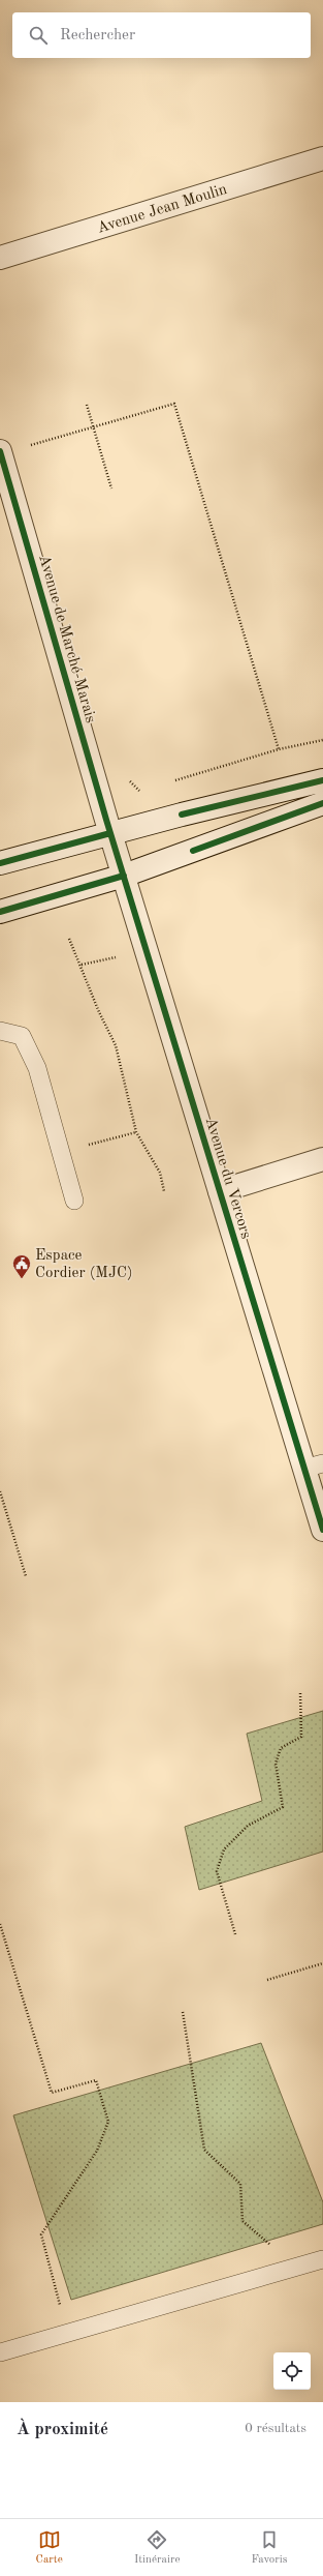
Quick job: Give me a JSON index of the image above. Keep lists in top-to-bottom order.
{
  "streets": {
    "street": ["Avenue Jean Moulin", "Avenue de Marché-Marais", "Avenue du Vercors"]
  },
  "crossings": [
    ["Avenue de Marché-Marais", "Avenue du Vercors"]
  ],
  "places": {
    "public building": ["Espace Cordier (MJC)"]
  },
  "page": {
    "search": "Rechercher",
    "heading": ["À proximité", "0 résultats"],
    "nav": ["Carte", "Itinéraire", "Favoris"]
  }
}
